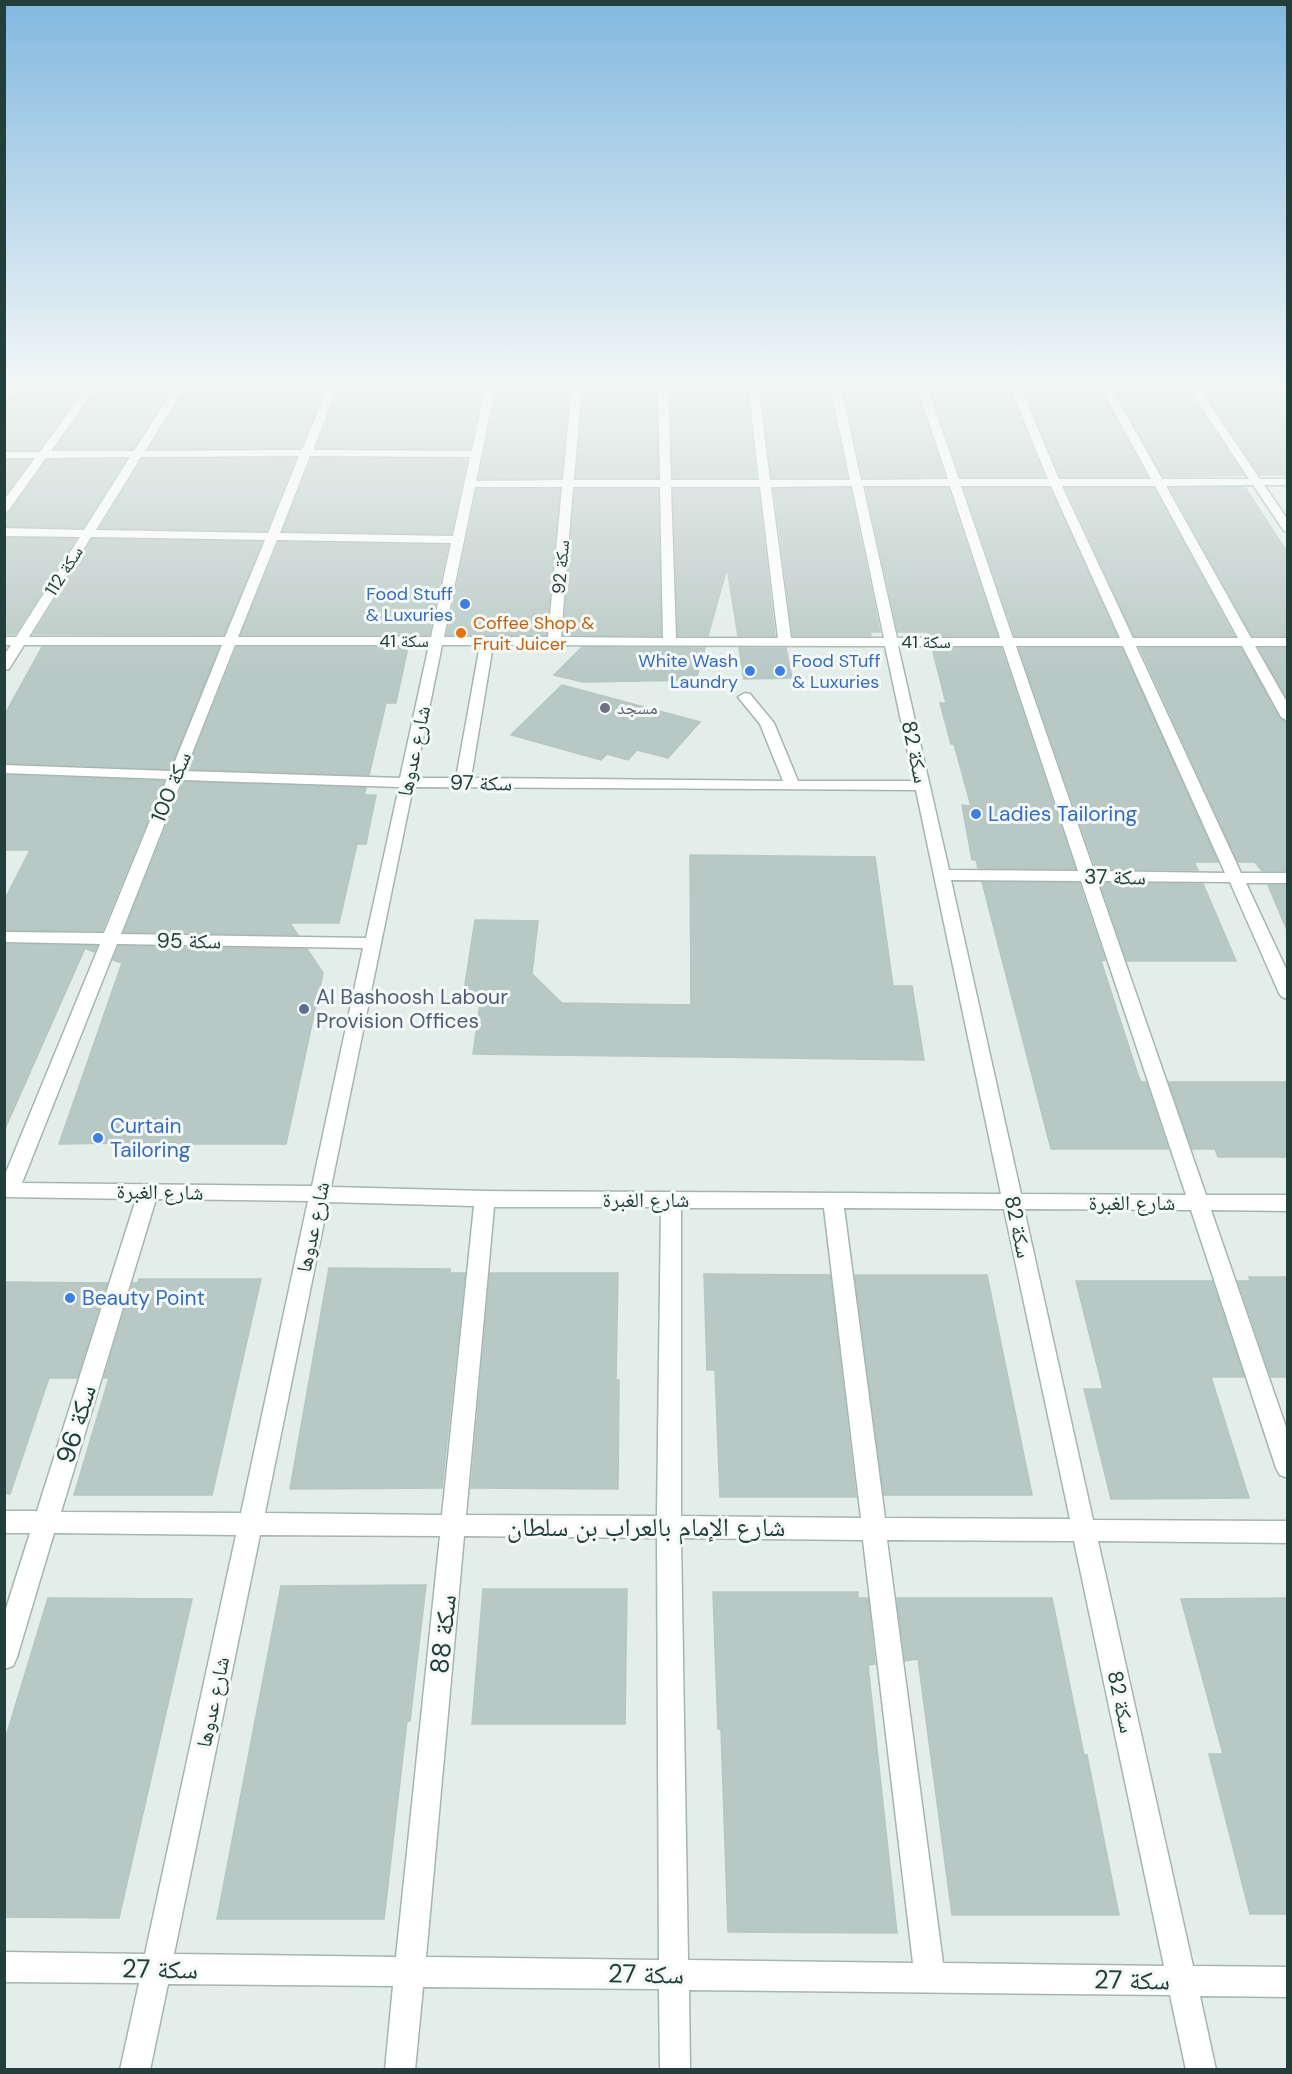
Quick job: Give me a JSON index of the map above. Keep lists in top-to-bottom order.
{
  "streets": {
    "street": [
      "سكة 92",
      "سكة 112",
      "سكة 41",
      "شارع عدوها",
      "سكة 82",
      "سكة 97",
      "سكة 100",
      "سكة 37",
      "سكة 95",
      "شارع الغبرة",
      "سكة 96",
      "شارع الإمام بالعراب بن سلطان",
      "سكة 88",
      "سكة 27"
    ]
  },
  "crossings": [
    ["سكة 92", "سكة 41"],
    ["سكة 112", "سكة 41"],
    ["سكة 41", "شارع عدوها"],
    ["سكة 41", "سكة 82"],
    ["سكة 41", "سكة 100"],
    ["شارع عدوها", "سكة 97"],
    ["شارع عدوها", "سكة 95"],
    ["شارع عدوها", "شارع الغبرة"],
    ["شارع عدوها", "شارع الإمام بالعراب بن سلطان"],
    ["شارع عدوها", "سكة 27"],
    ["سكة 82", "سكة 97"],
    ["سكة 82", "سكة 37"],
    ["سكة 82", "شارع الغبرة"],
    ["سكة 82", "شارع الإمام بالعراب بن سلطان"],
    ["سكة 82", "سكة 27"],
    ["سكة 97", "سكة 100"],
    ["سكة 100", "سكة 95"],
    ["سكة 100", "شارع الغبرة"],
    ["شارع الغبرة", "سكة 96"],
    ["شارع الغبرة", "سكة 88"],
    ["سكة 96", "شارع الإمام بالعراب بن سلطان"],
    ["شارع الإمام بالعراب بن سلطان", "سكة 88"],
    ["سكة 88", "سكة 27"]
  ],
  "places": [
    "Food Stuff & Luxuries",
    "Coffee Shop & Fruit Juicer",
    "White Wash Laundry",
    "Food STuff & Luxuries",
    "مسجد",
    "Ladies Tailoring",
    "Al Bashoosh Labour Provision Offices",
    "Curtain Tailoring",
    "Beauty Point"
  ]
}
